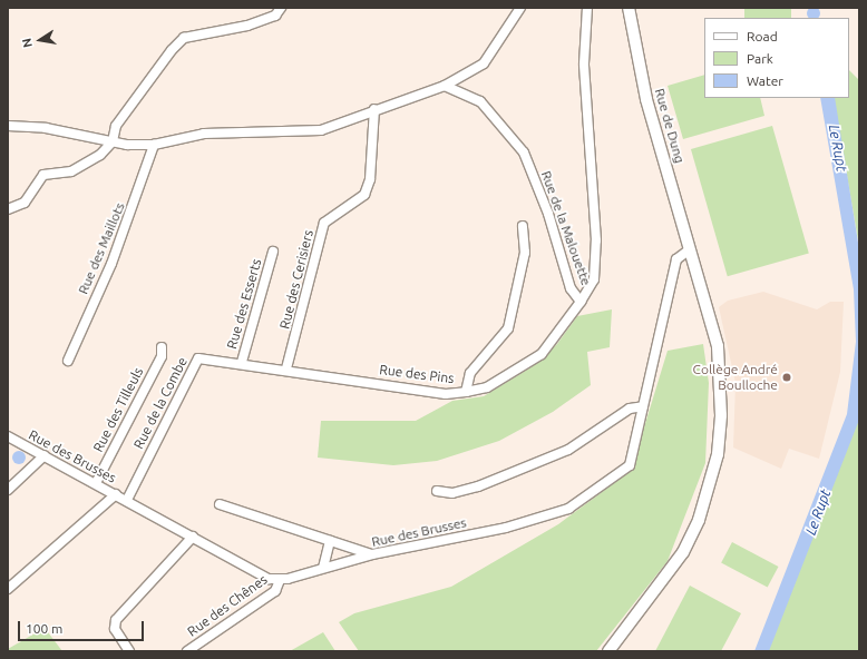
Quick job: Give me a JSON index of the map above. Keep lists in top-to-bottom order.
{
  "streets": {
    "main road": ["Rue de Dung"],
    "street": [
      "Rue de la Malouette",
      "Rue des Maillots",
      "Rue des Cerisiers",
      "Rue des Esserts",
      "Rue des Pins",
      "Rue de la Combe",
      "Rue des Tilleuls",
      "Rue des Brusses",
      "Rue des Chênes"
    ]
  },
  "crossings": [
    ["Rue de Dung", "Rue des Brusses"],
    ["Rue de la Malouette", "Rue des Pins"],
    ["Rue des Cerisiers", "Rue des Pins"],
    ["Rue des Esserts", "Rue des Pins"],
    ["Rue des Esserts", "Rue de la Combe"],
    ["Rue des Pins", "Rue de la Combe"],
    ["Rue de la Combe", "Rue des Brusses"],
    ["Rue des Tilleuls", "Rue des Brusses"],
    ["Rue des Brusses", "Rue des Chênes"]
  ],
  "water": ["Le Rupt"],
  "places": ["Collège André Boulloche"],
  "legend": ["Road", "Park", "Water"],
  "scale_bar": "100 m",
  "north": "left"
}
